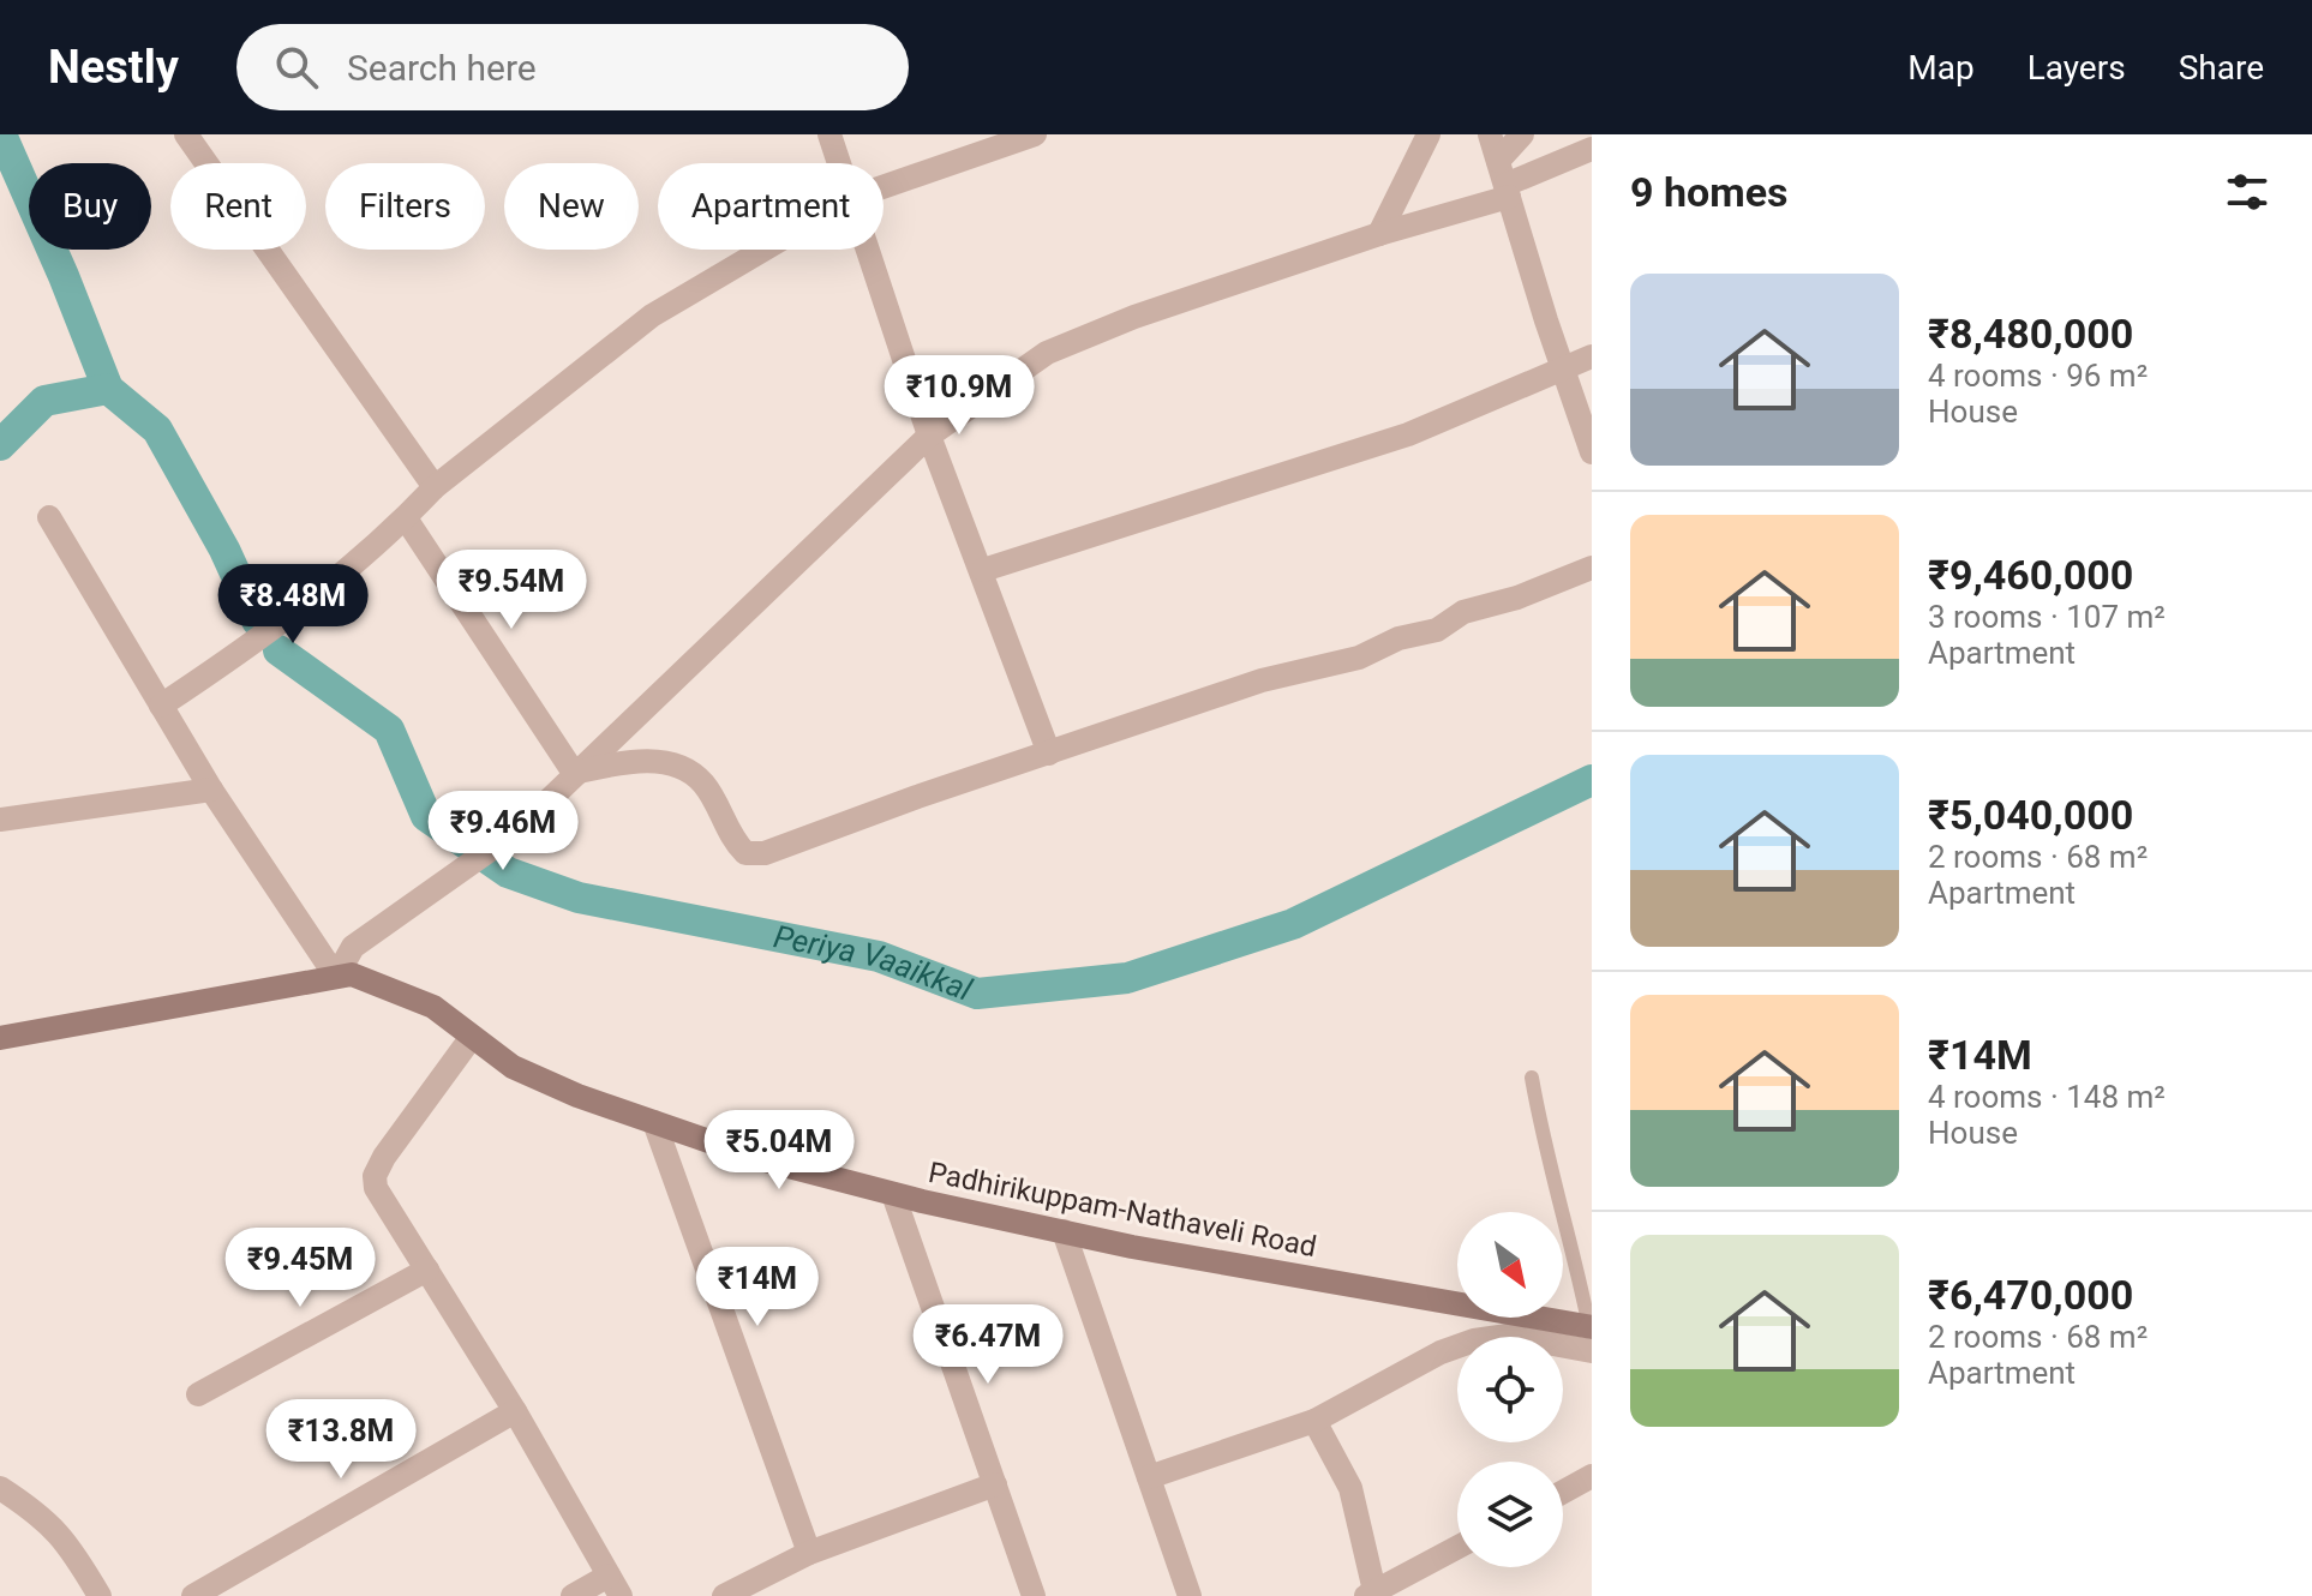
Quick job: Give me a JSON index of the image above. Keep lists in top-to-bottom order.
{
  "streets": {
    "street": ["Padhirikuppam-Nathaveli Road"]
  },
  "water": ["Periya Vaaikkal"],
  "north": "bottom right",
  "page": {
    "header": "Nestly",
    "search": "Search here",
    "nav": ["Map", "Layers", "Share"],
    "heading": "9 homes",
    "chip": [
      "Buy",
      "Rent",
      "Filters",
      "New",
      "Apartment"
    ],
    "list": [
      {
        "name": "₹8,480,000",
        "note": "4 rooms · 96 m² · House"
      },
      {
        "name": "₹9,460,000",
        "note": "3 rooms · 107 m² · Apartment"
      },
      {
        "name": "₹5,040,000",
        "note": "2 rooms · 68 m² · Apartment"
      },
      {
        "name": "₹14M",
        "note": "4 rooms · 148 m² · House"
      },
      {
        "name": "₹6,470,000",
        "note": "2 rooms · 68 m² · Apartment"
      }
    ],
    "price": [
      "₹10.9M",
      "₹9.54M",
      "₹8.48M",
      "₹9.46M",
      "₹5.04M",
      "₹9.45M",
      "₹14M",
      "₹6.47M",
      "₹13.8M"
    ]
  }
}
